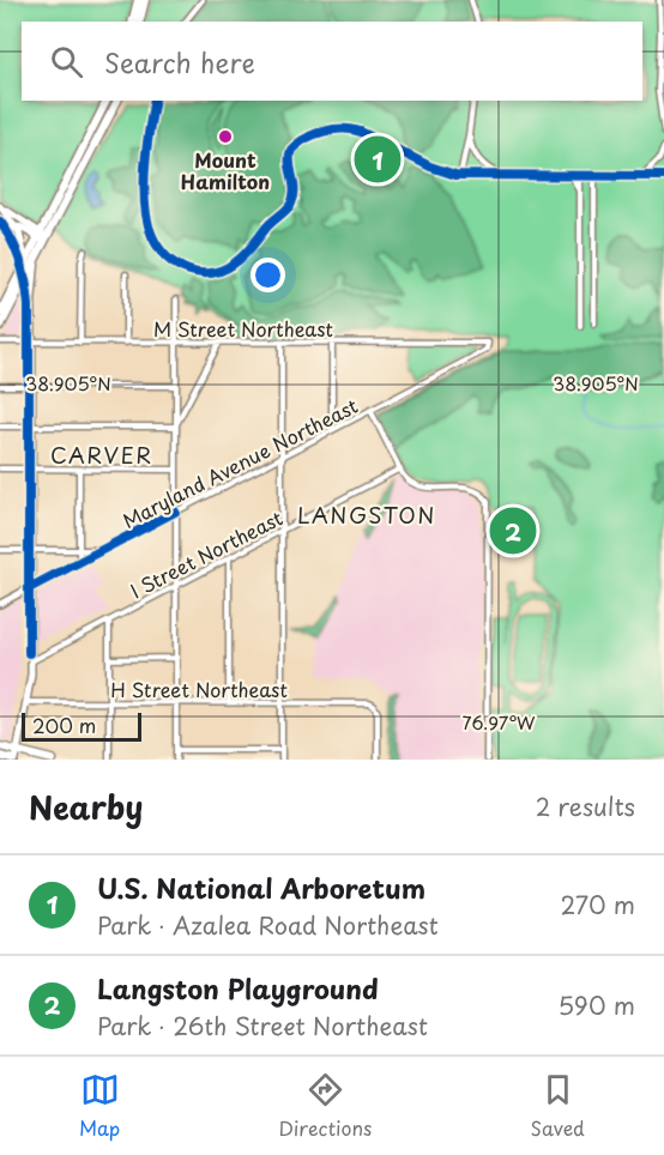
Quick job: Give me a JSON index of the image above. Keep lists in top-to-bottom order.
{
  "streets": {
    "street": [
      "M Street Northeast",
      "Maryland Avenue Northeast",
      "I Street Northeast",
      "H Street Northeast"
    ]
  },
  "crossings": [
    ["M Street Northeast", "Maryland Avenue Northeast"]
  ],
  "districts": ["CARVER", "LANGSTON"],
  "places": ["Mount Hamilton"],
  "scale_bar": "200 m",
  "page": {
    "search": "Search here",
    "pins": ["1", "2"],
    "scale": "200 m",
    "heading": ["Nearby", "2 results"],
    "list": [
      {
        "mark": "1",
        "name": "U.S. National Arboretum",
        "note": "Park · Azalea Road Northeast",
        "value": "270 m"
      },
      {
        "mark": "2",
        "name": "Langston Playground",
        "note": "Park · 26th Street Northeast",
        "value": "590 m"
      }
    ],
    "nav": ["Map", "Directions", "Saved"]
  },
  "coordinates": ["38.905°N", "76.97°W"]
}
